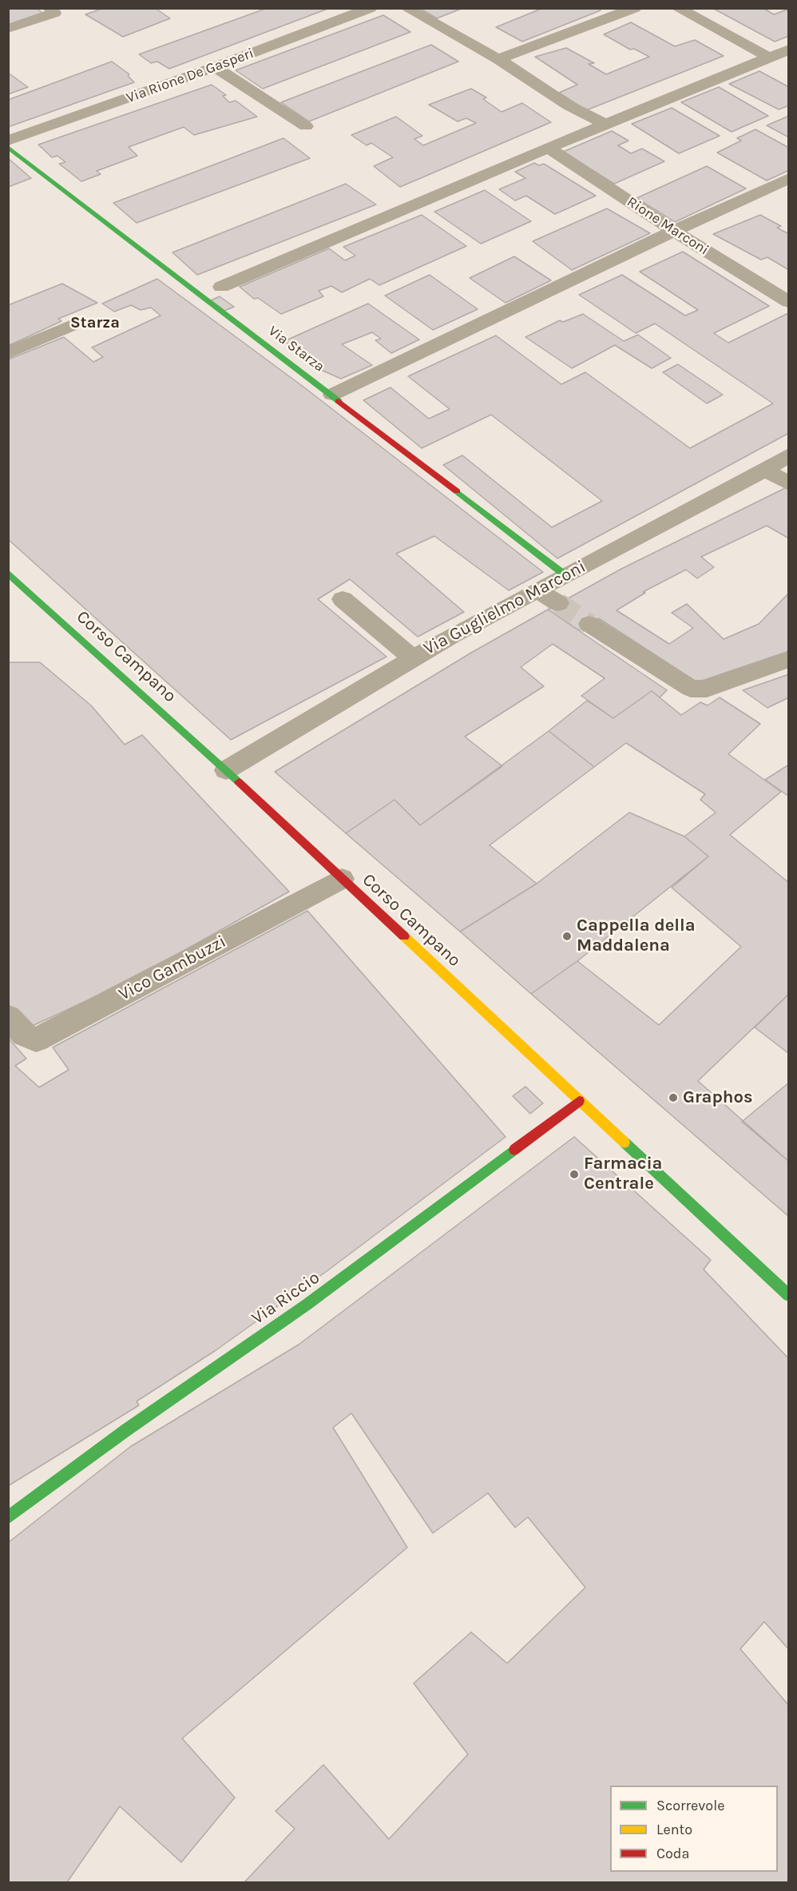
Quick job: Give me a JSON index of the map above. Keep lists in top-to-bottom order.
{
  "streets": {
    "street": [
      "Via Rione De Gasperi",
      "Rione Marconi",
      "Via Starza",
      "Via Guglielmo Marconi",
      "Corso Campano",
      "Vico Gambuzzi",
      "Via Riccio"
    ]
  },
  "crossings": [
    ["Via Starza", "Via Guglielmo Marconi"],
    ["Via Guglielmo Marconi", "Corso Campano"],
    ["Corso Campano", "Vico Gambuzzi"],
    ["Corso Campano", "Via Riccio"]
  ],
  "districts": ["Starza"],
  "places": ["Cappella della Maddalena", "Graphos", "Farmacia Centrale"],
  "legend": ["Scorrevole", "Lento", "Coda"]
}
